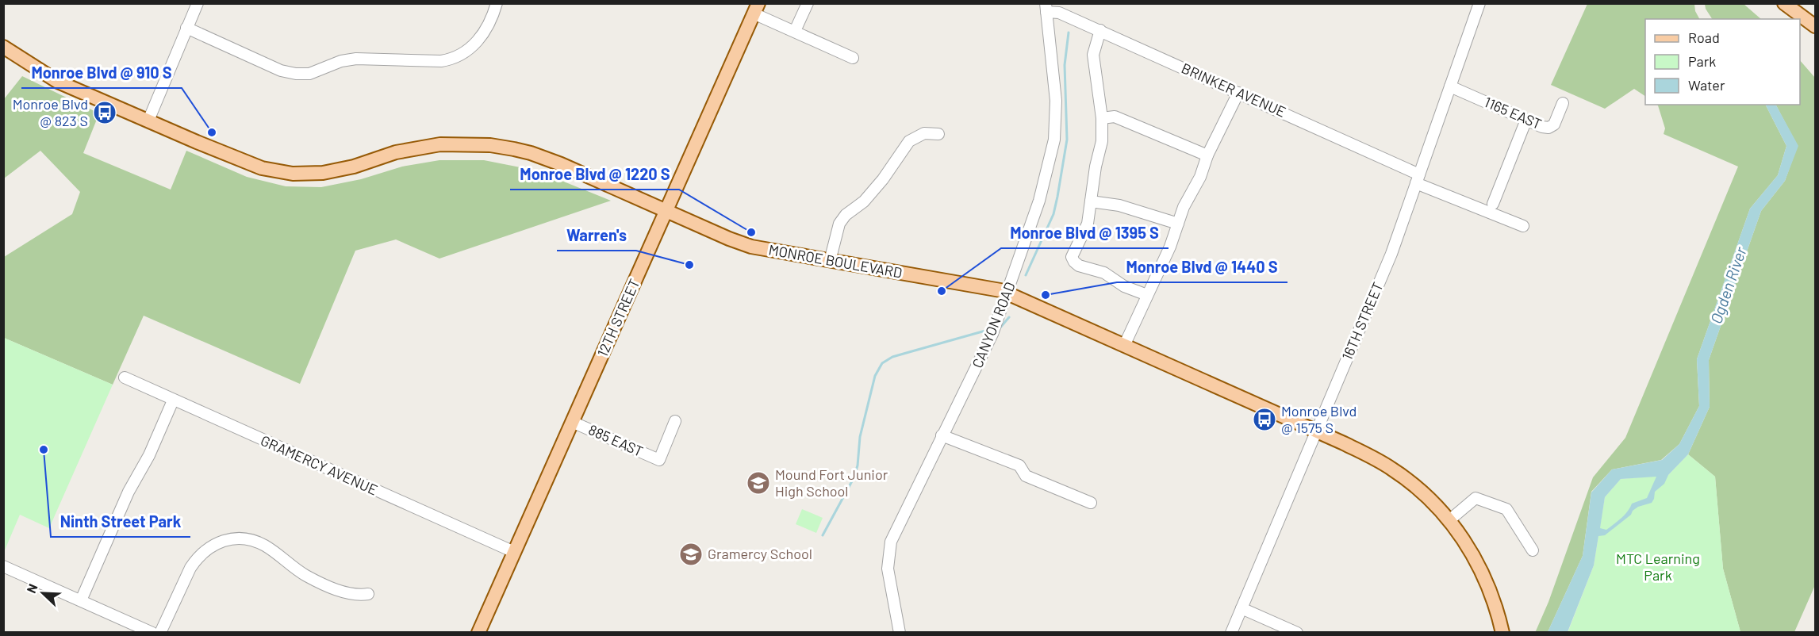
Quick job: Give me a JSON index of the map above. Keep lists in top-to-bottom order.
{
  "streets": {
    "main road": ["MONROE BOULEVARD", "12TH STREET"],
    "street": [
      "BRINKER AVENUE",
      "1165 EAST",
      "16TH STREET",
      "CANYON ROAD",
      "885 EAST",
      "GRAMERCY AVENUE"
    ]
  },
  "crossings": [
    ["BRINKER AVENUE", "16TH STREET"],
    ["BRINKER AVENUE", "CANYON ROAD"],
    ["1165 EAST", "16TH STREET"],
    ["MONROE BOULEVARD", "12TH STREET"],
    ["MONROE BOULEVARD", "16TH STREET"],
    ["MONROE BOULEVARD", "CANYON ROAD"],
    ["12TH STREET", "885 EAST"],
    ["12TH STREET", "GRAMERCY AVENUE"]
  ],
  "water": ["Ogden River"],
  "parks": ["MTC Learning Park"],
  "places": {
    "bus stop": ["Monroe Blvd @ 823 S", "Monroe Blvd @ 1575 S"],
    "other": [
      "Monroe Blvd @ 910 S",
      "Monroe Blvd @ 1220 S",
      "Warren's",
      "Monroe Blvd @ 1395 S",
      "Monroe Blvd @ 1440 S",
      "Ninth Street Park"
    ],
    "school or university": ["Mound Fort Junior High School", "Gramercy School"]
  },
  "legend": ["Road", "Park", "Water"],
  "north": "top left"
}
